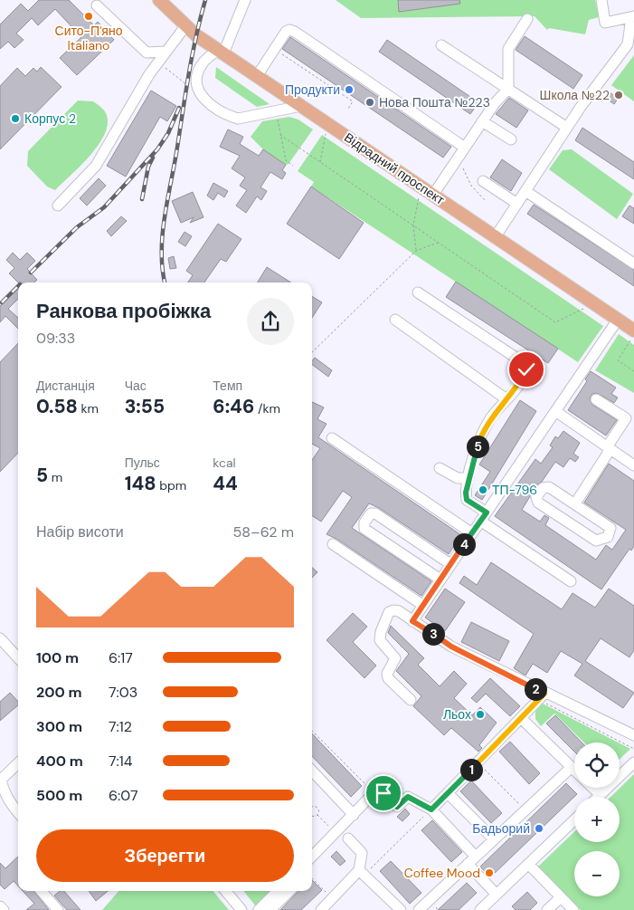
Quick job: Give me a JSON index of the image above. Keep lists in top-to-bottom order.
{
  "streets": {
    "main road": ["Відрадний проспект"]
  },
  "places": [
    "Сито-П'яно Italiano",
    "Продукти",
    "Школа №22",
    "Нова Пошта №223",
    "Корпус 2",
    "ТП-796",
    "Льох",
    "Бадьорий",
    "Coffee Mood"
  ],
  "page": {
    "heading": ["Ранкова пробіжка", "09:33"],
    "stats": [
      ["Дистанція", "0.58 km"],
      ["Час", "3:55"],
      ["Темп", "6:46 /km"],
      ["5 m"],
      ["Пульс", "148 bpm"],
      ["kcal", "44"]
    ],
    "pins": [
      "5",
      "4",
      "3",
      "2",
      "1"
    ],
    "chart": ["Набір висоти", "58–62 m"],
    "list": [
      {
        "name": "100 m",
        "note": "6:17"
      },
      {
        "name": "200 m",
        "note": "7:03"
      },
      {
        "name": "300 m",
        "note": "7:12"
      },
      {
        "name": "400 m",
        "note": "7:14"
      },
      {
        "name": "500 m",
        "note": "6:07"
      }
    ],
    "map_buttons": ["+", "−"],
    "buttons": "Зберегти"
  }
}
